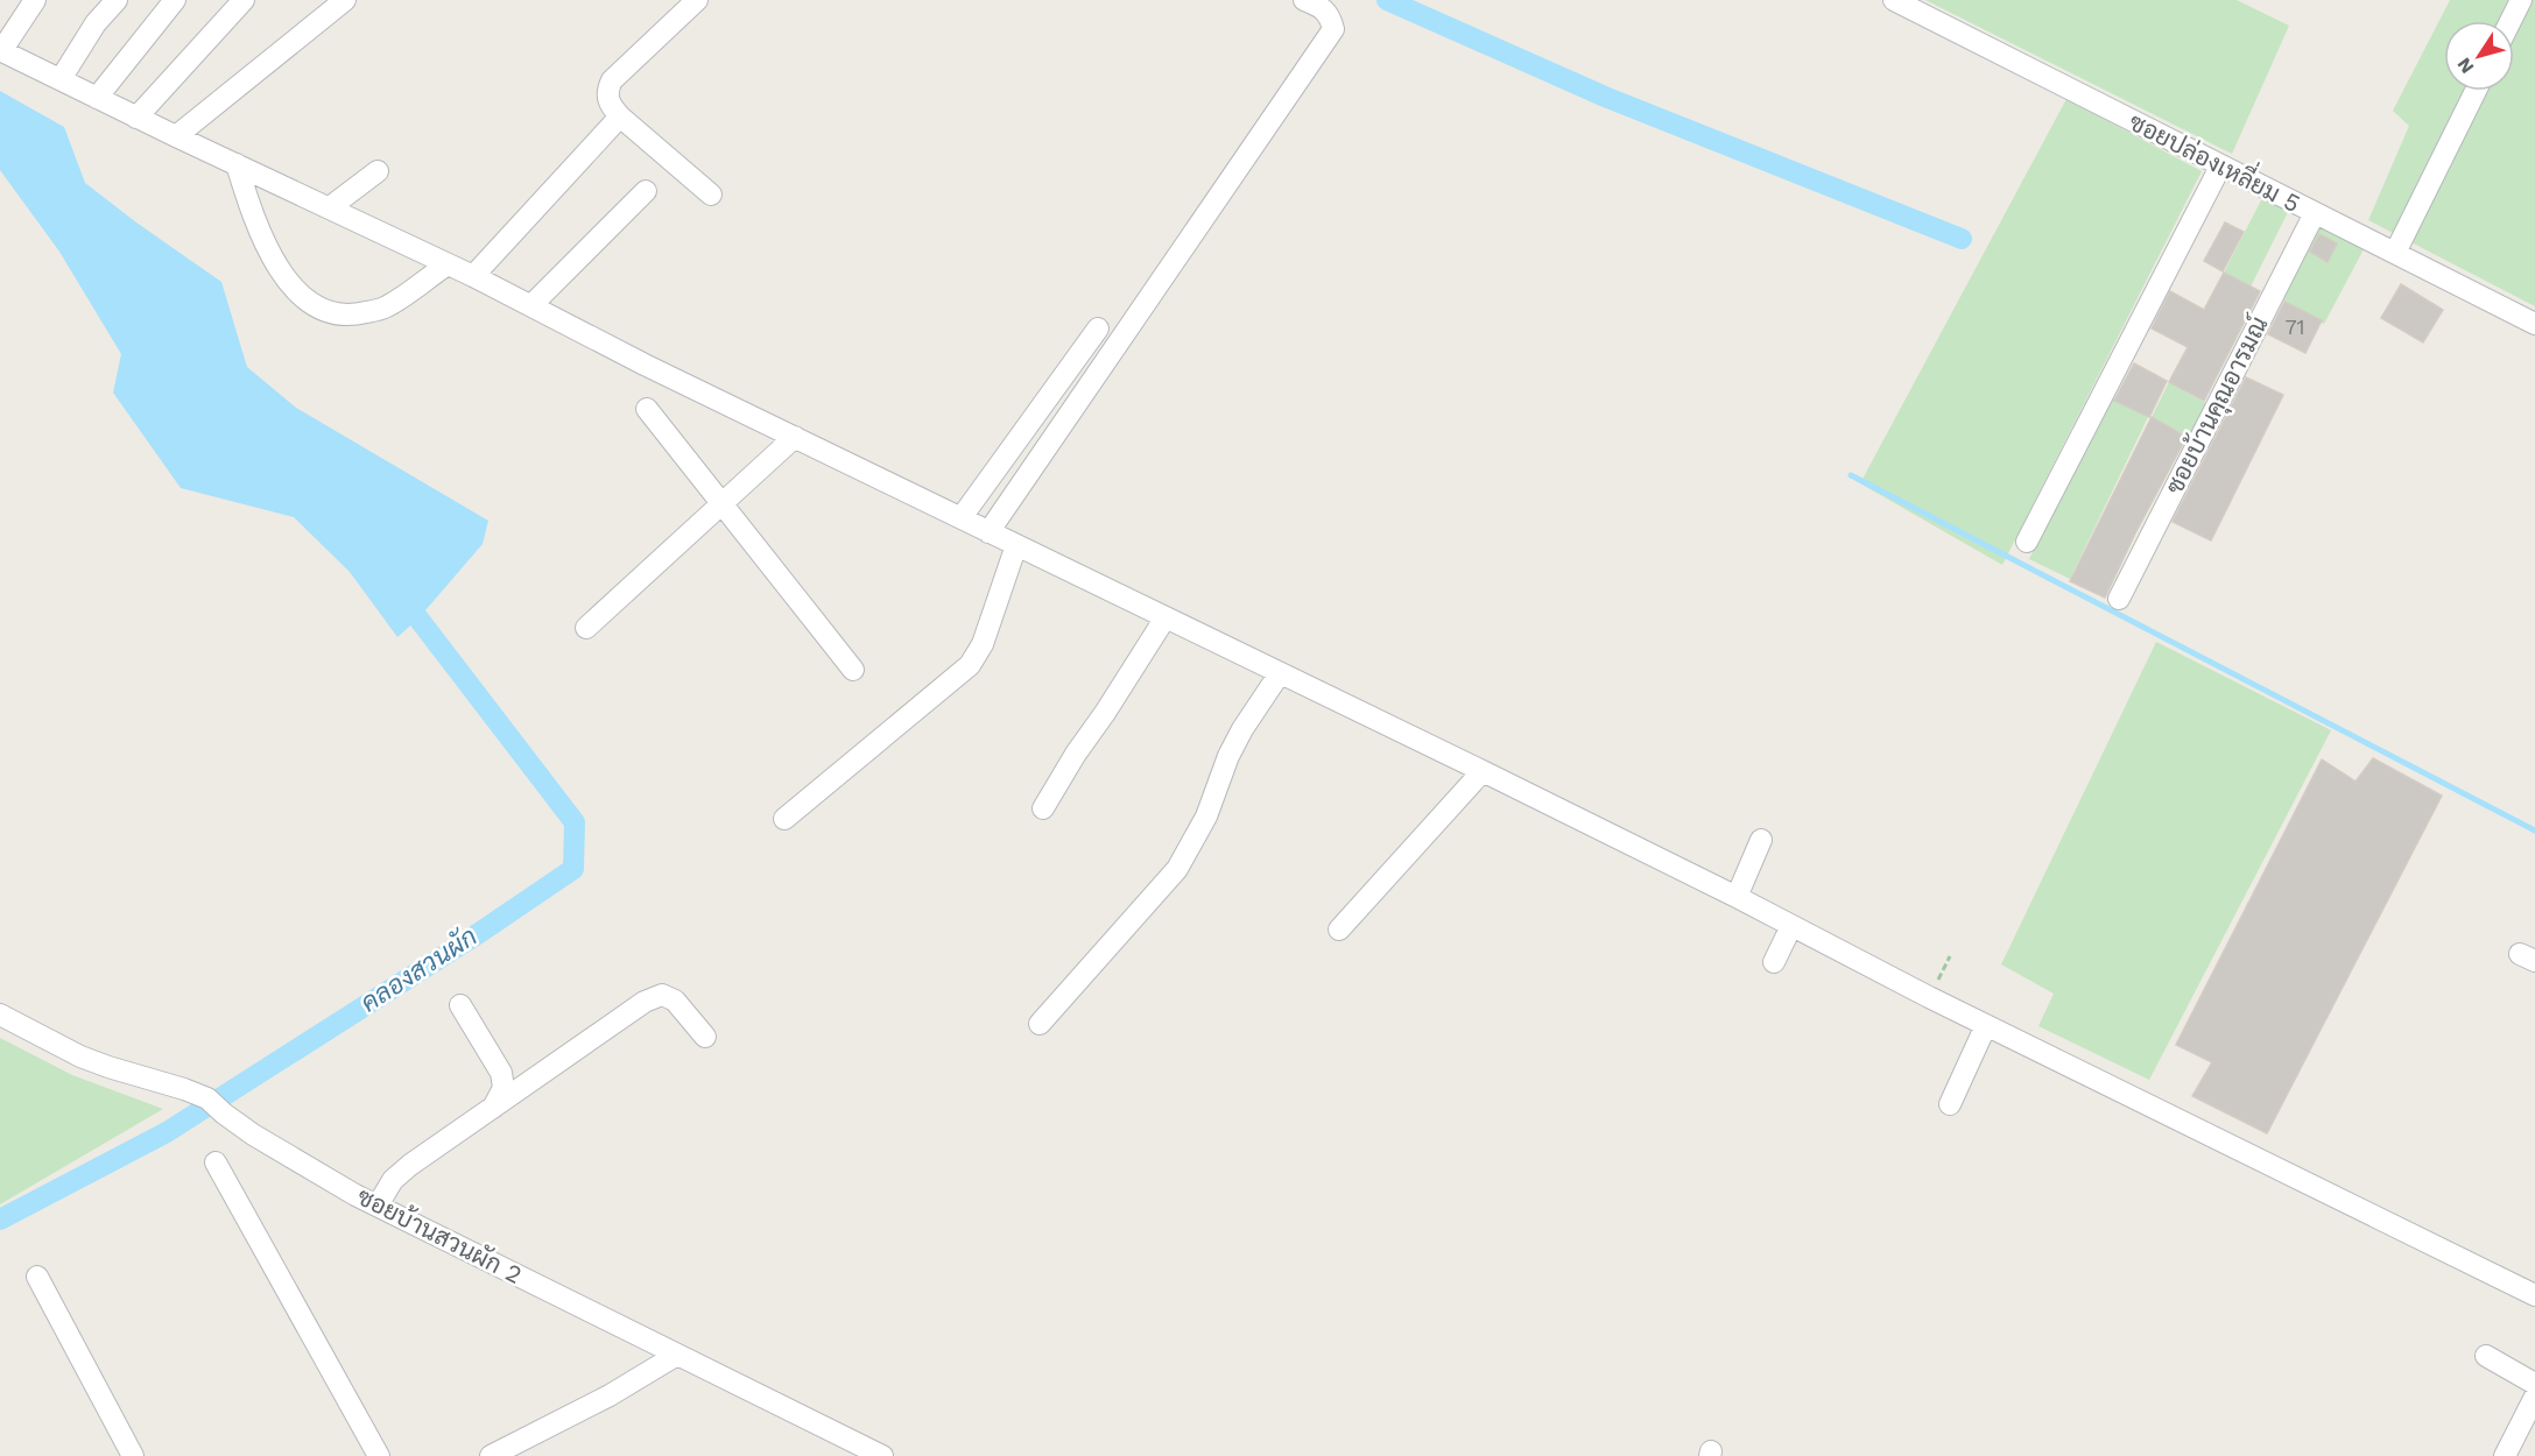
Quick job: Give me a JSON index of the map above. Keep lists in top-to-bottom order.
{
  "streets": {
    "street": ["ซอยปล่องเหลี่ยม 5", "ซอยบ้านคุณอารมณ์", "ซอยบ้านสวนผัก 2"]
  },
  "crossings": [
    ["ซอยปล่องเหลี่ยม 5", "ซอยบ้านคุณอารมณ์"]
  ],
  "water": ["คลองสวนผัก"],
  "house_numbers": ["71"],
  "north": "bottom left"
}
